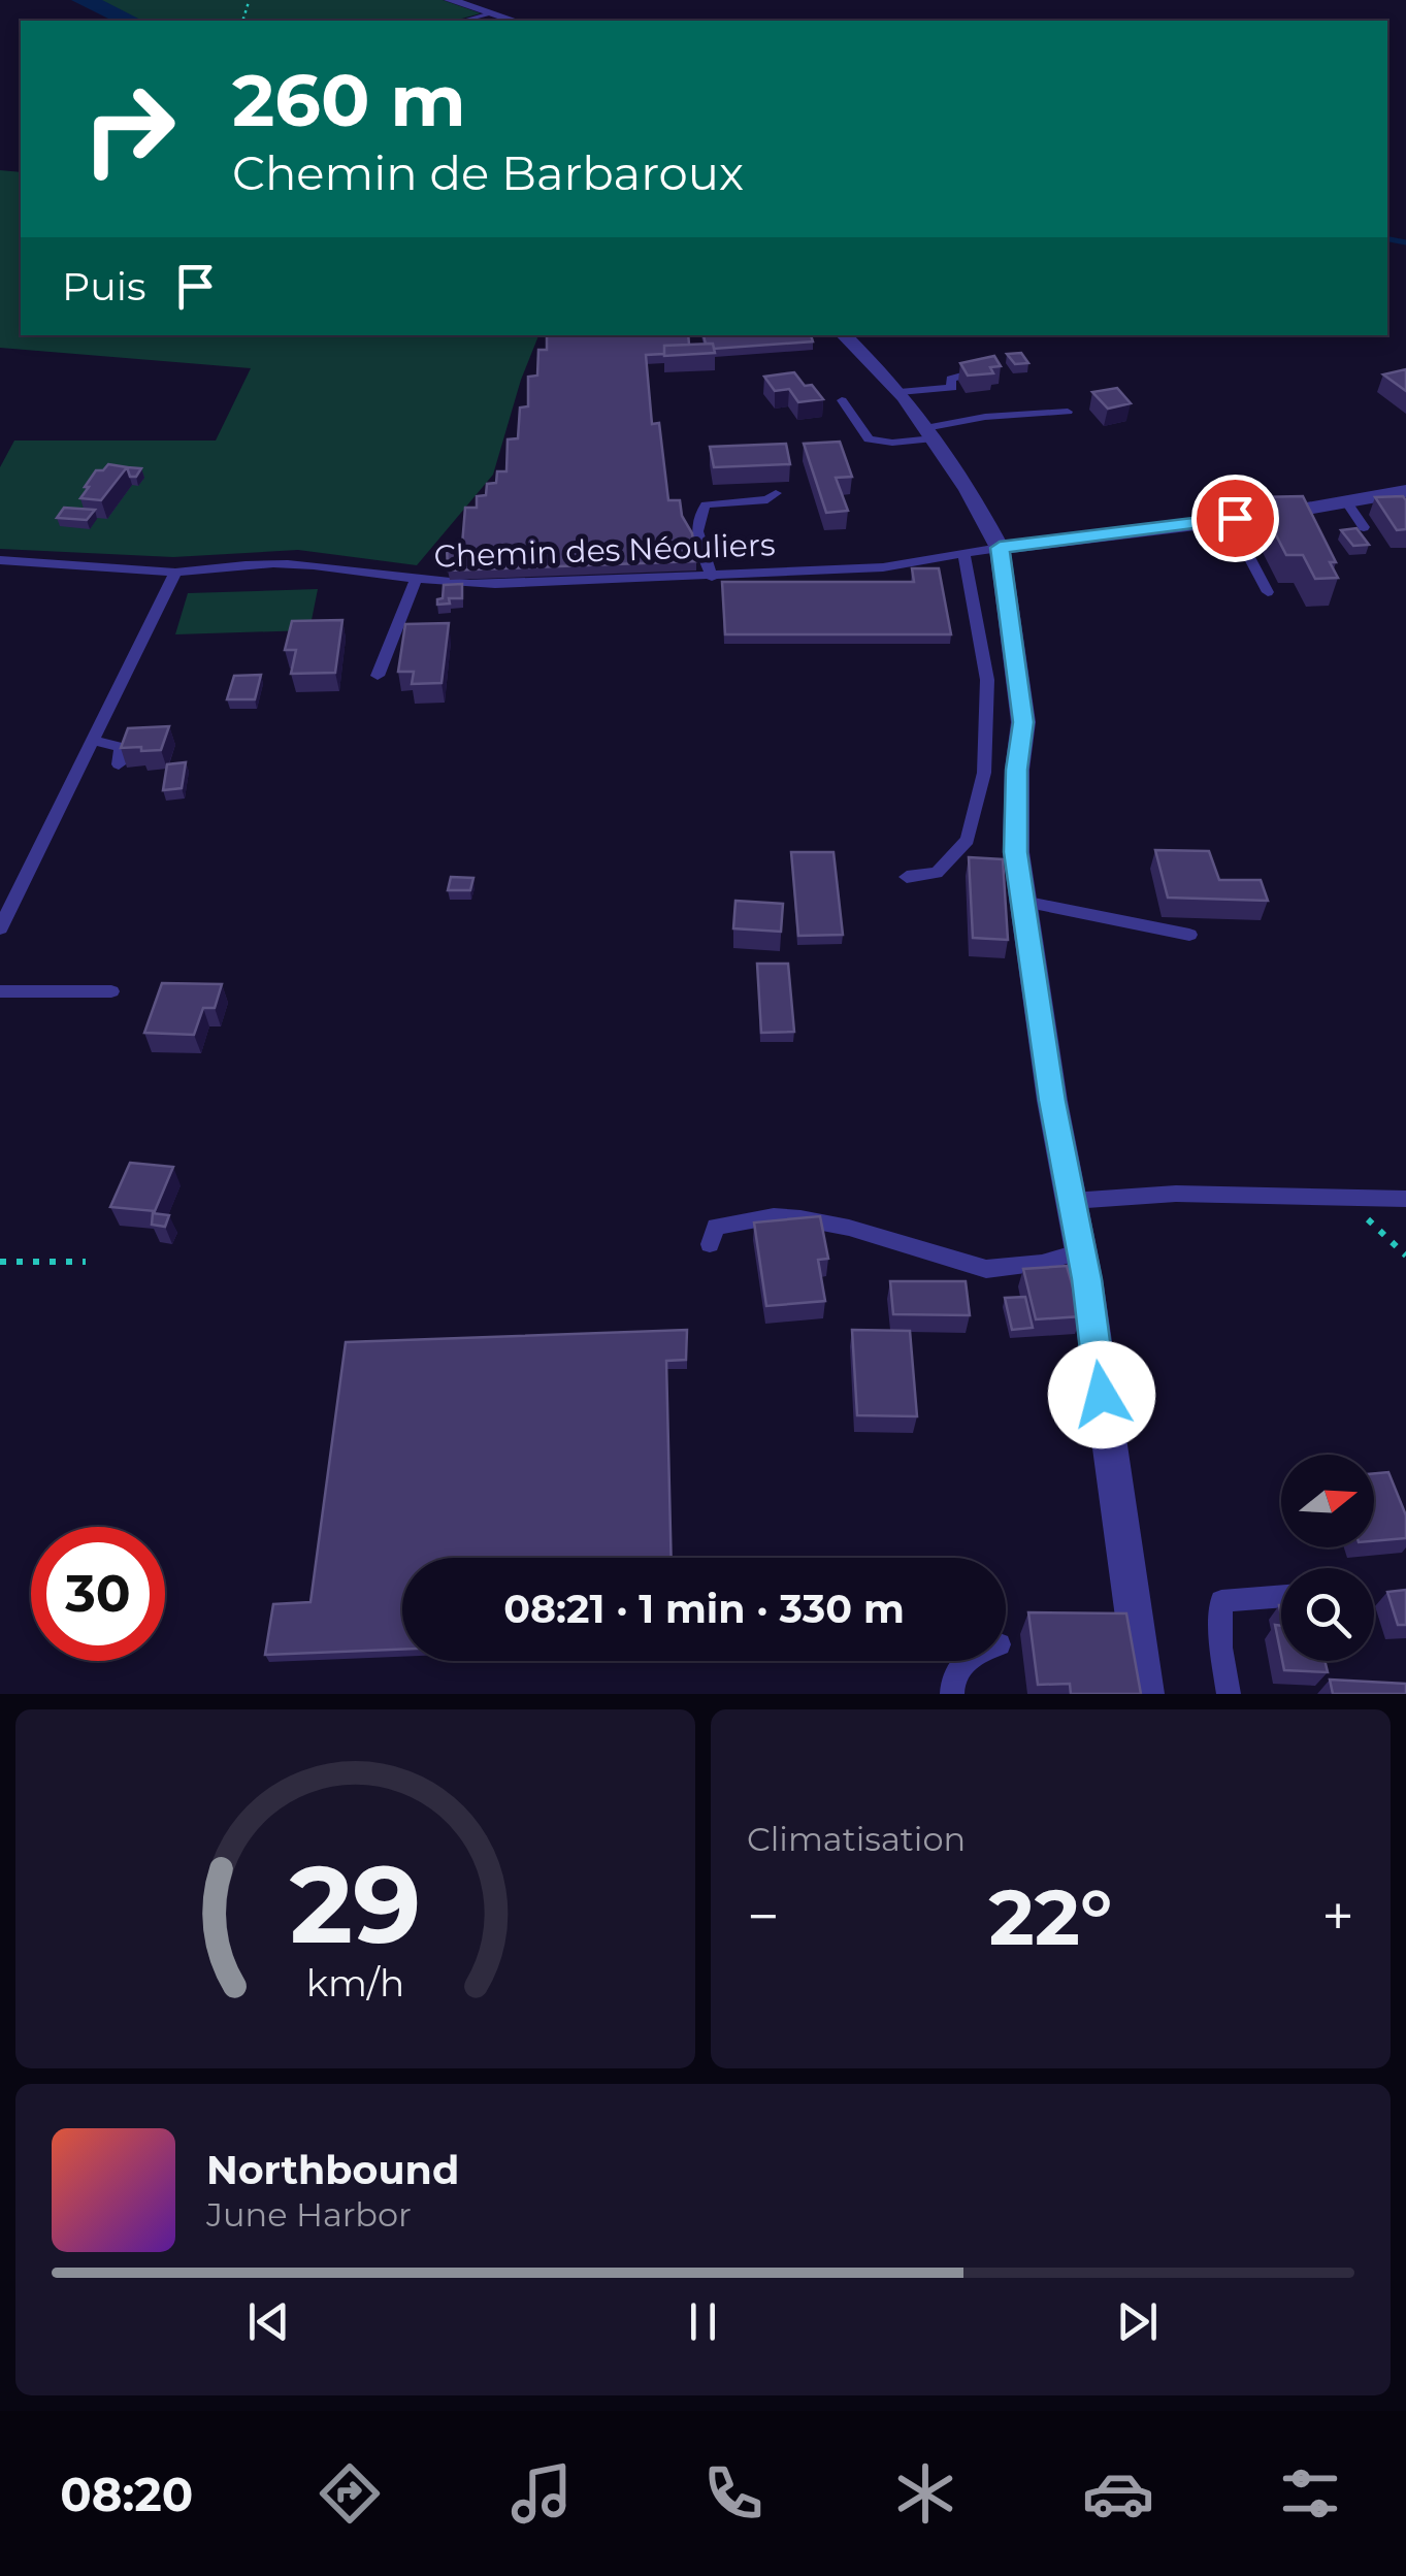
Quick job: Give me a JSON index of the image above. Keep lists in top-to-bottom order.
{
  "streets": {
    "lane": ["Chemin des Néouliers"]
  },
  "north": "right",
  "page": {
    "turn": ["260 m", "Chemin de Barbaroux"],
    "then": "Puis",
    "limit": "30",
    "trip": "08:21 · 1 min · 330 m",
    "tile": "Climatisation",
    "heat": ["−", "22°", "+"],
    "song": ["Northbound", "June Harbor"],
    "tabs": "08:20",
    "gauge": ["29", "km/h"]
  }
}
